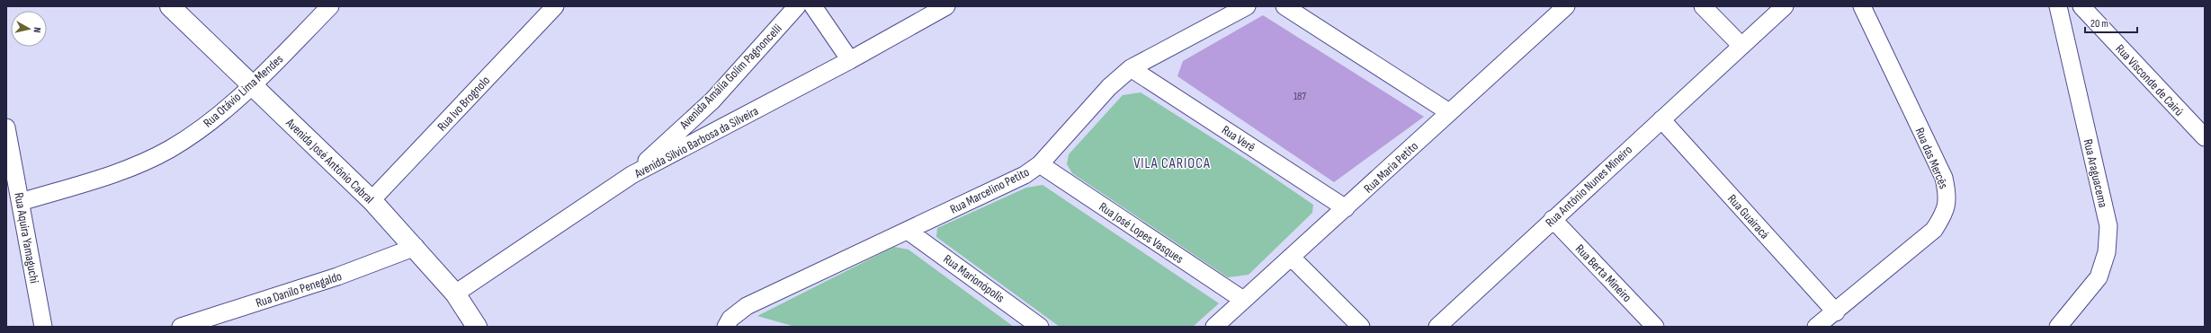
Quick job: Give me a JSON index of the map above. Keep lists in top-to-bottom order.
{
  "streets": {
    "street": [
      "Avenida Amália Golim Pagnoncelli",
      "Rua Visconde de Cairú",
      "Rua Otávio Lima Mendes",
      "Rua Ivo Brognolo",
      "Rua Verê",
      "Avenida Silvio Barbosa da Silveira",
      "Rua das Mercês",
      "Avenida José Antônio Cabral",
      "Rua Maria Petito",
      "Rua Araguacema",
      "Rua Antônio Nunes Mineiro",
      "Rua Marcelino Petito",
      "Rua Guairacá",
      "Rua José Lopes Vasques",
      "Rua Aquira Yamaguchi",
      "Rua Berta Mineiro",
      "Rua Marionópolis",
      "Rua Danilo Penegaldo"
    ]
  },
  "crossings": [
    ["Avenida Amália Golim Pagnoncelli", "Avenida Silvio Barbosa da Silveira"],
    ["Rua Otávio Lima Mendes", "Avenida José Antônio Cabral"],
    ["Rua Otávio Lima Mendes", "Rua Aquira Yamaguchi"],
    ["Rua Ivo Brognolo", "Avenida José Antônio Cabral"],
    ["Rua Verê", "Rua Maria Petito"],
    ["Rua Verê", "Rua Marcelino Petito"],
    ["Avenida Silvio Barbosa da Silveira", "Avenida José Antônio Cabral"],
    ["Rua das Mercês", "Rua Guairacá"],
    ["Avenida José Antônio Cabral", "Rua Danilo Penegaldo"],
    ["Rua Maria Petito", "Rua José Lopes Vasques"],
    ["Rua Antônio Nunes Mineiro", "Rua Guairacá"],
    ["Rua Antônio Nunes Mineiro", "Rua Berta Mineiro"],
    ["Rua Marcelino Petito", "Rua José Lopes Vasques"],
    ["Rua Marcelino Petito", "Rua Marionópolis"]
  ],
  "districts": ["VILA CARIOCA"],
  "house_numbers": ["187"],
  "scale_bar": "20 m",
  "north": "right"
}
